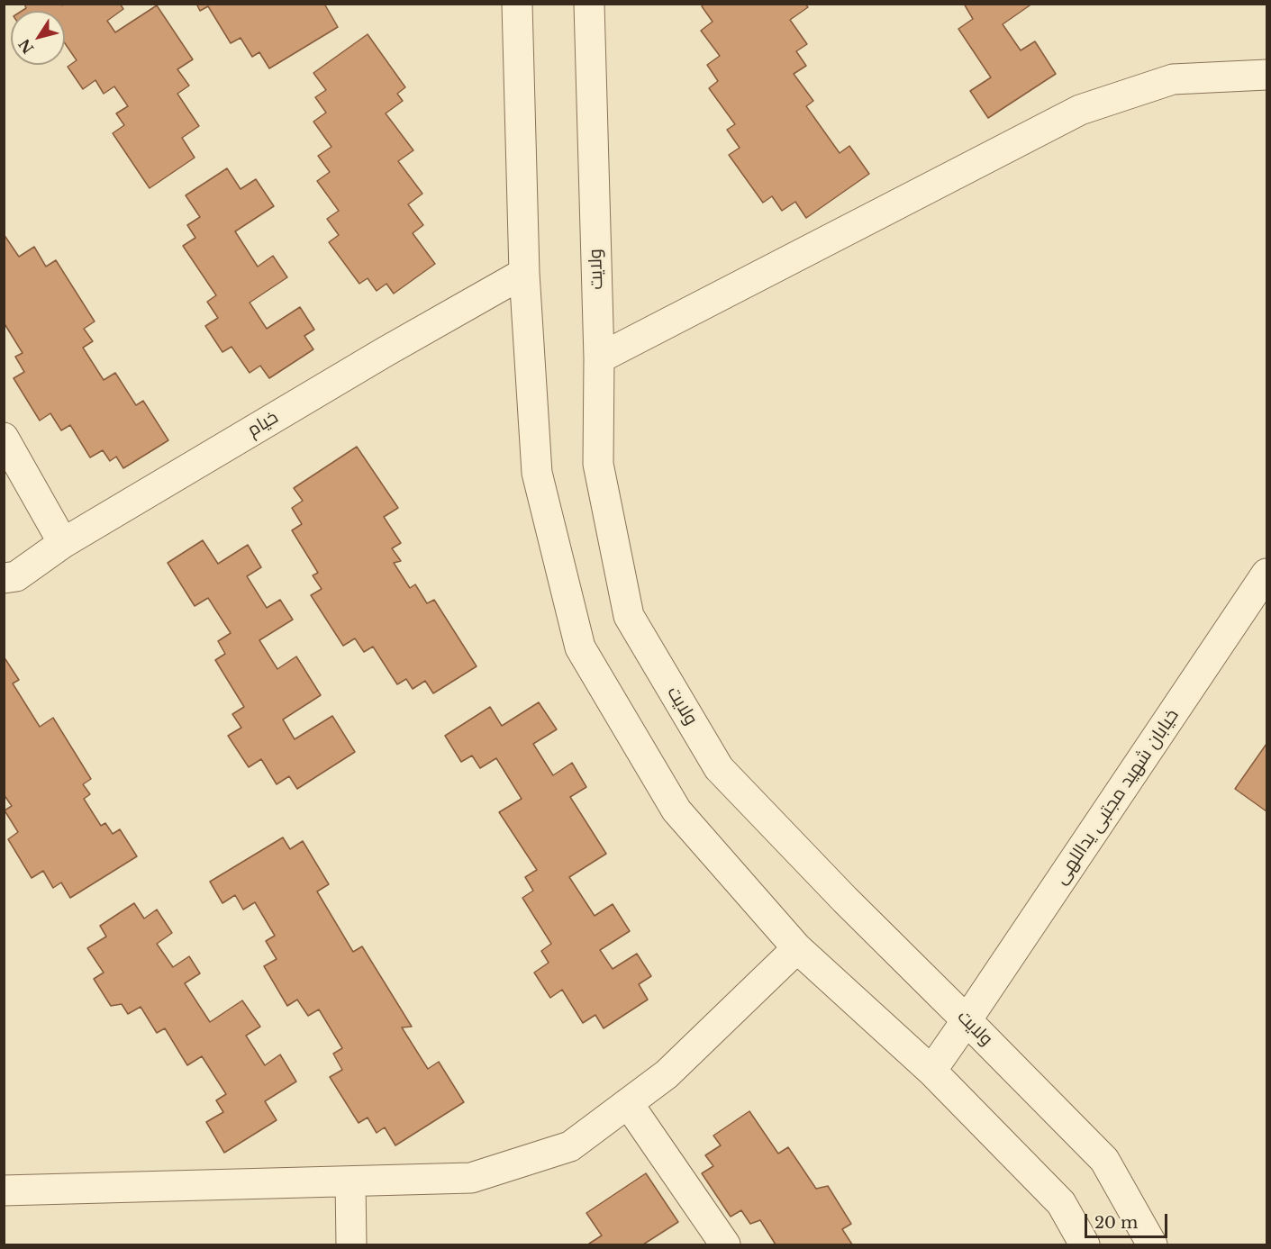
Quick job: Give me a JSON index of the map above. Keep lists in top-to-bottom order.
{
  "streets": {
    "street": ["ولایت", "خیام", "خیابان شهید مجتبی یداللهی"]
  },
  "crossings": [
    ["ولایت", "خیابان شهید مجتبی یداللهی"]
  ],
  "scale_bar": "20 m",
  "north": "bottom left"
}
